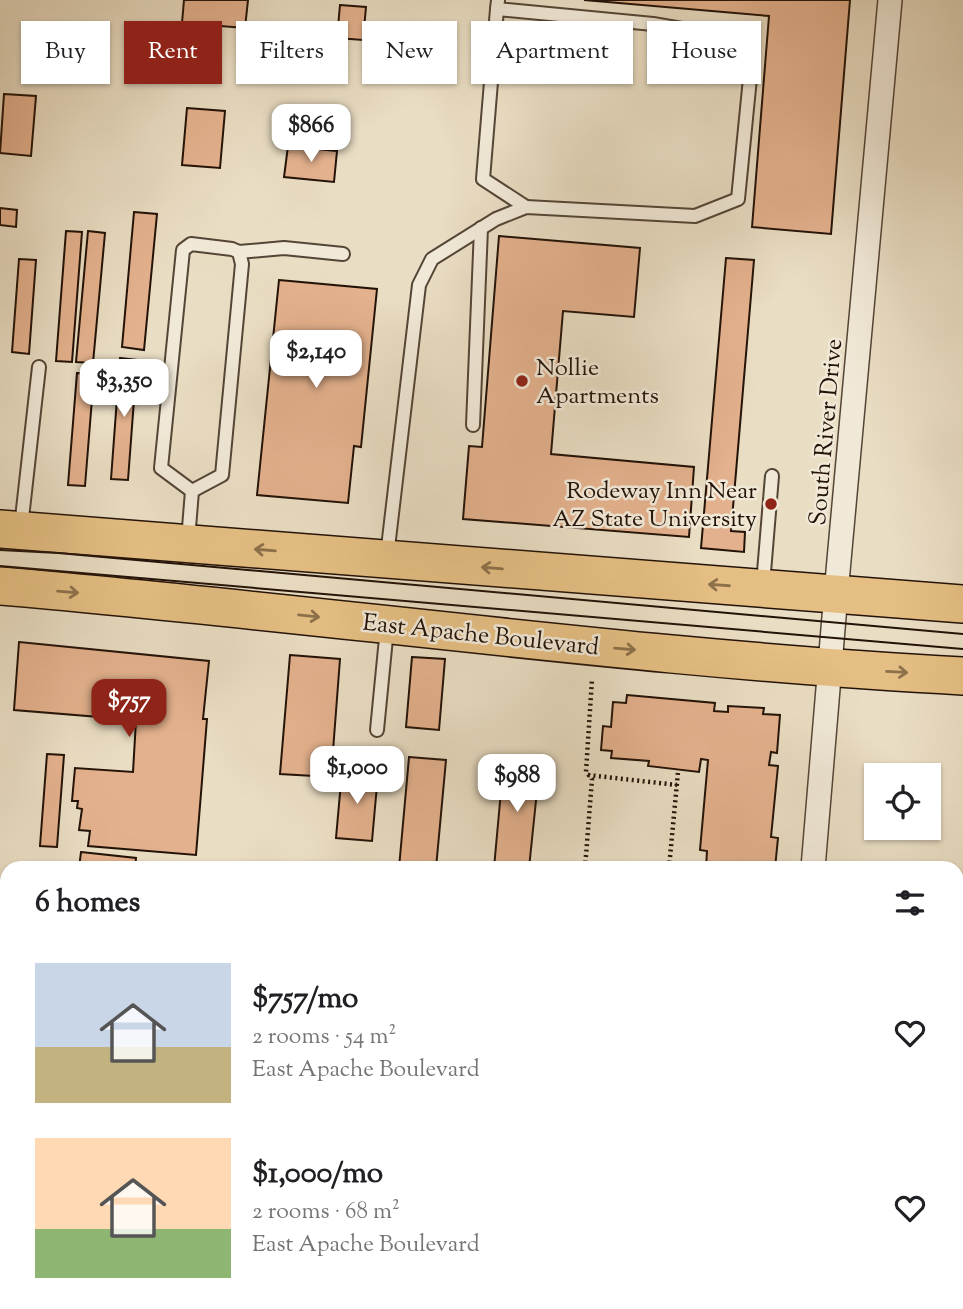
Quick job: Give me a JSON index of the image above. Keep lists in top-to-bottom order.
{
  "streets": {
    "main road": ["East Apache Boulevard"],
    "street": ["South River Drive"]
  },
  "crossings": [
    ["South River Drive", "East Apache Boulevard"]
  ],
  "places": ["Nollie Apartments", "Rodeway Inn Near AZ State University"],
  "page": {
    "chip": [
      "Buy",
      "Rent",
      "Filters",
      "New",
      "Apartment",
      "House"
    ],
    "price": [
      "$866",
      "$2,140",
      "$3,350",
      "$757",
      "$1,000",
      "$988"
    ],
    "heading": "6 homes",
    "list": [
      {
        "name": "$757/mo",
        "note": "2 rooms · 54 m² · East Apache Boulevard"
      },
      {
        "name": "$1,000/mo",
        "note": "2 rooms · 68 m² · East Apache Boulevard"
      }
    ]
  }
}
